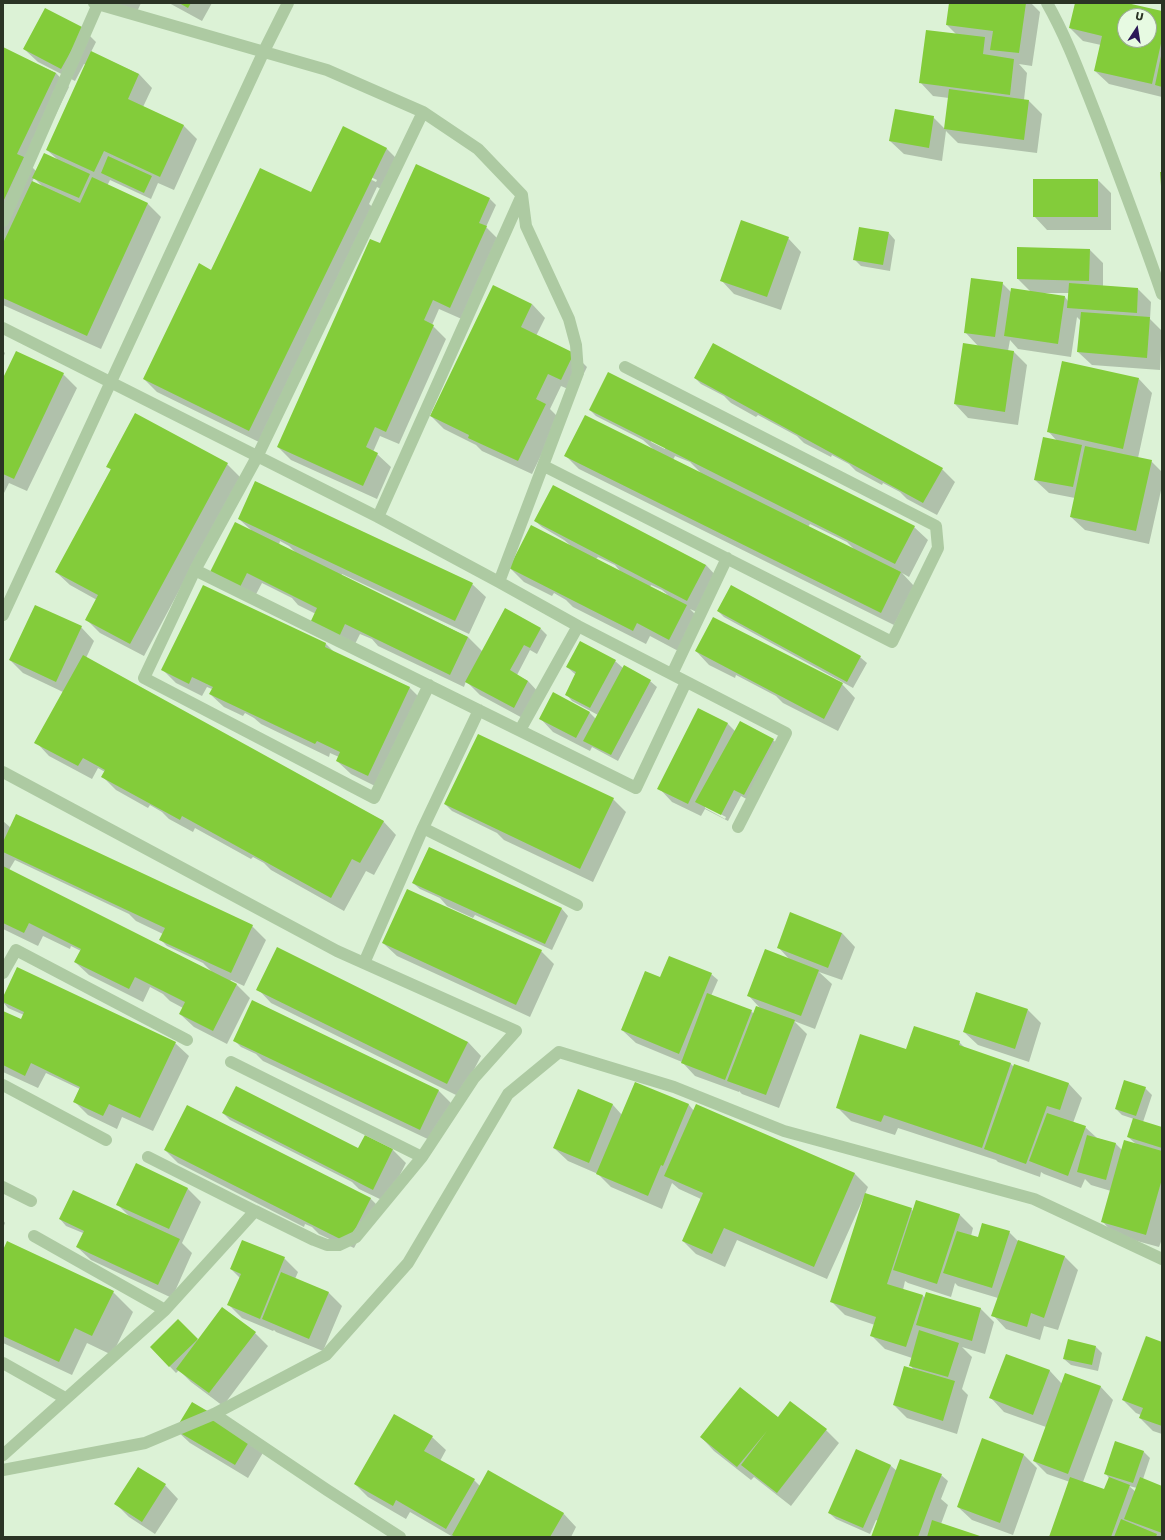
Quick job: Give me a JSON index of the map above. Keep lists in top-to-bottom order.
{
  "north": "top"
}
